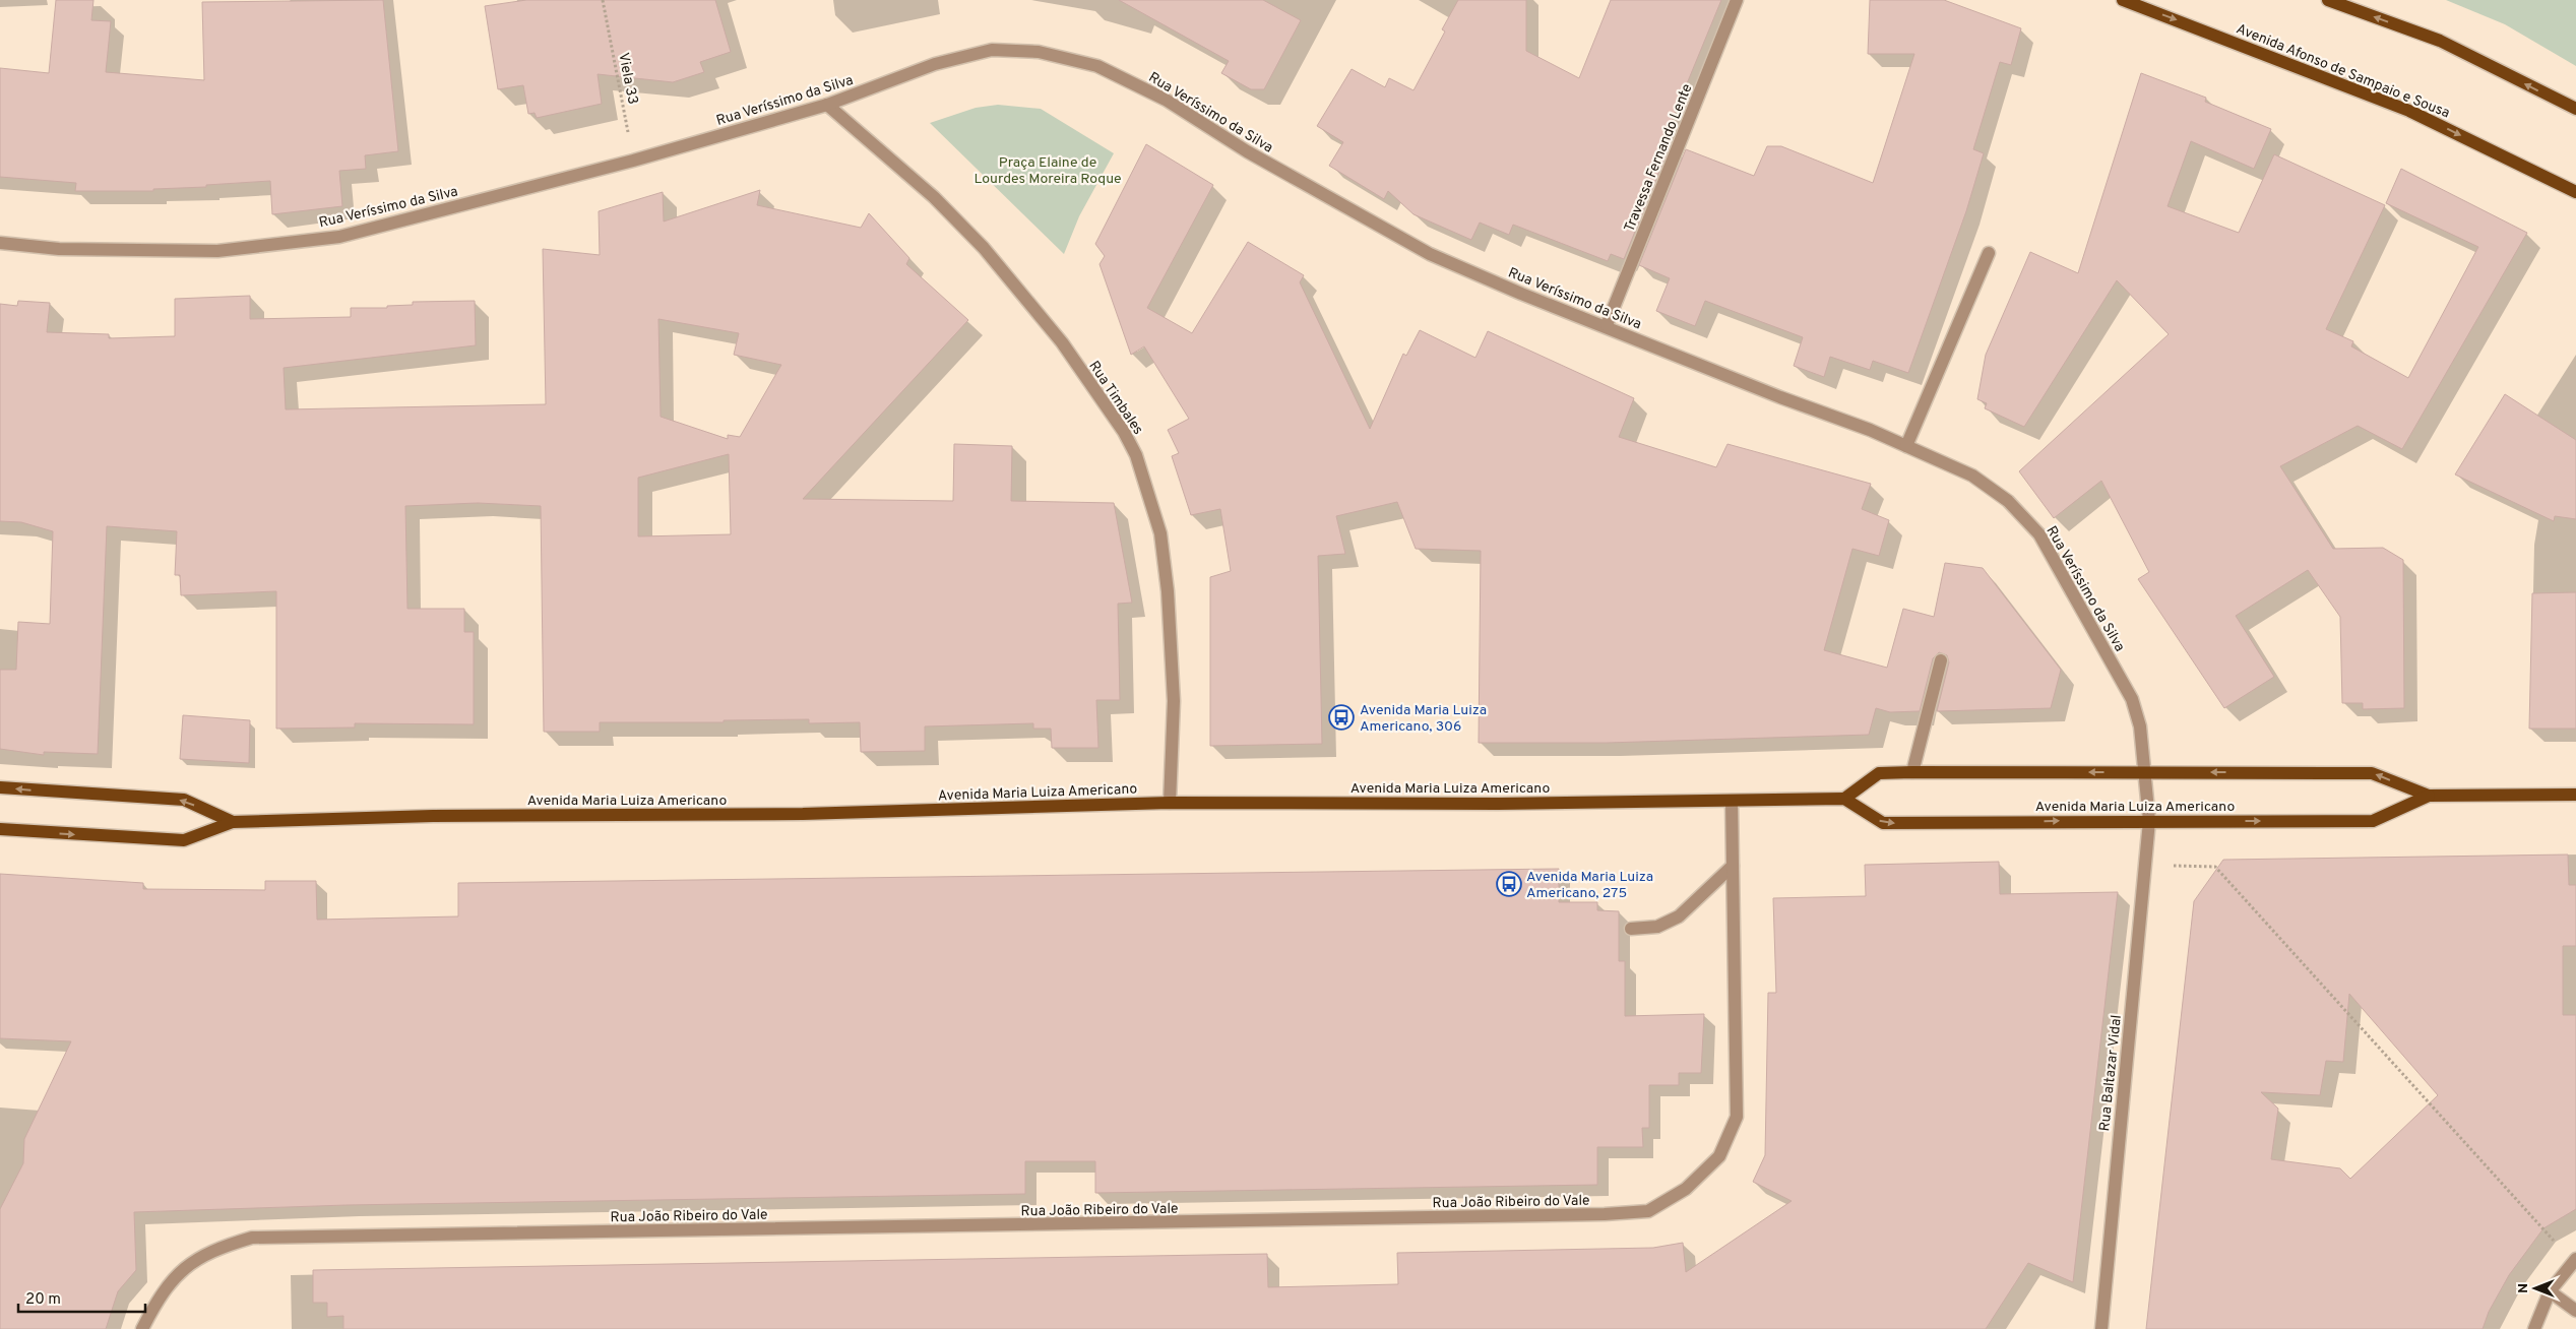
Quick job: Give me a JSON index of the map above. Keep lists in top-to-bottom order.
{
  "streets": {
    "main road": ["Avenida Afonso de Sampaio e Sousa", "Avenida Maria Luiza Americano"],
    "street": [
      "Rua Veríssimo da Silva",
      "Travessa Fernando Lente",
      "Rua Timbales",
      "Rua Baltazar Vidal",
      "Rua João Ribeiro do Vale"
    ],
    "path": ["Viela 33"]
  },
  "crossings": [
    ["Viela 33", "Rua Veríssimo da Silva"],
    ["Rua Veríssimo da Silva", "Travessa Fernando Lente"],
    ["Rua Veríssimo da Silva", "Rua Timbales"],
    ["Rua Veríssimo da Silva", "Avenida Maria Luiza Americano"],
    ["Rua Veríssimo da Silva", "Rua Baltazar Vidal"],
    ["Rua Timbales", "Avenida Maria Luiza Americano"],
    ["Avenida Maria Luiza Americano", "Rua Baltazar Vidal"],
    ["Avenida Maria Luiza Americano", "Rua João Ribeiro do Vale"]
  ],
  "parks": ["Praça Elaine de Lourdes Moreira Roque"],
  "places": {
    "bus stop": ["Avenida Maria Luiza Americano, 306", "Avenida Maria Luiza Americano, 275"]
  },
  "scale_bar": "20 m",
  "north": "left"
}
